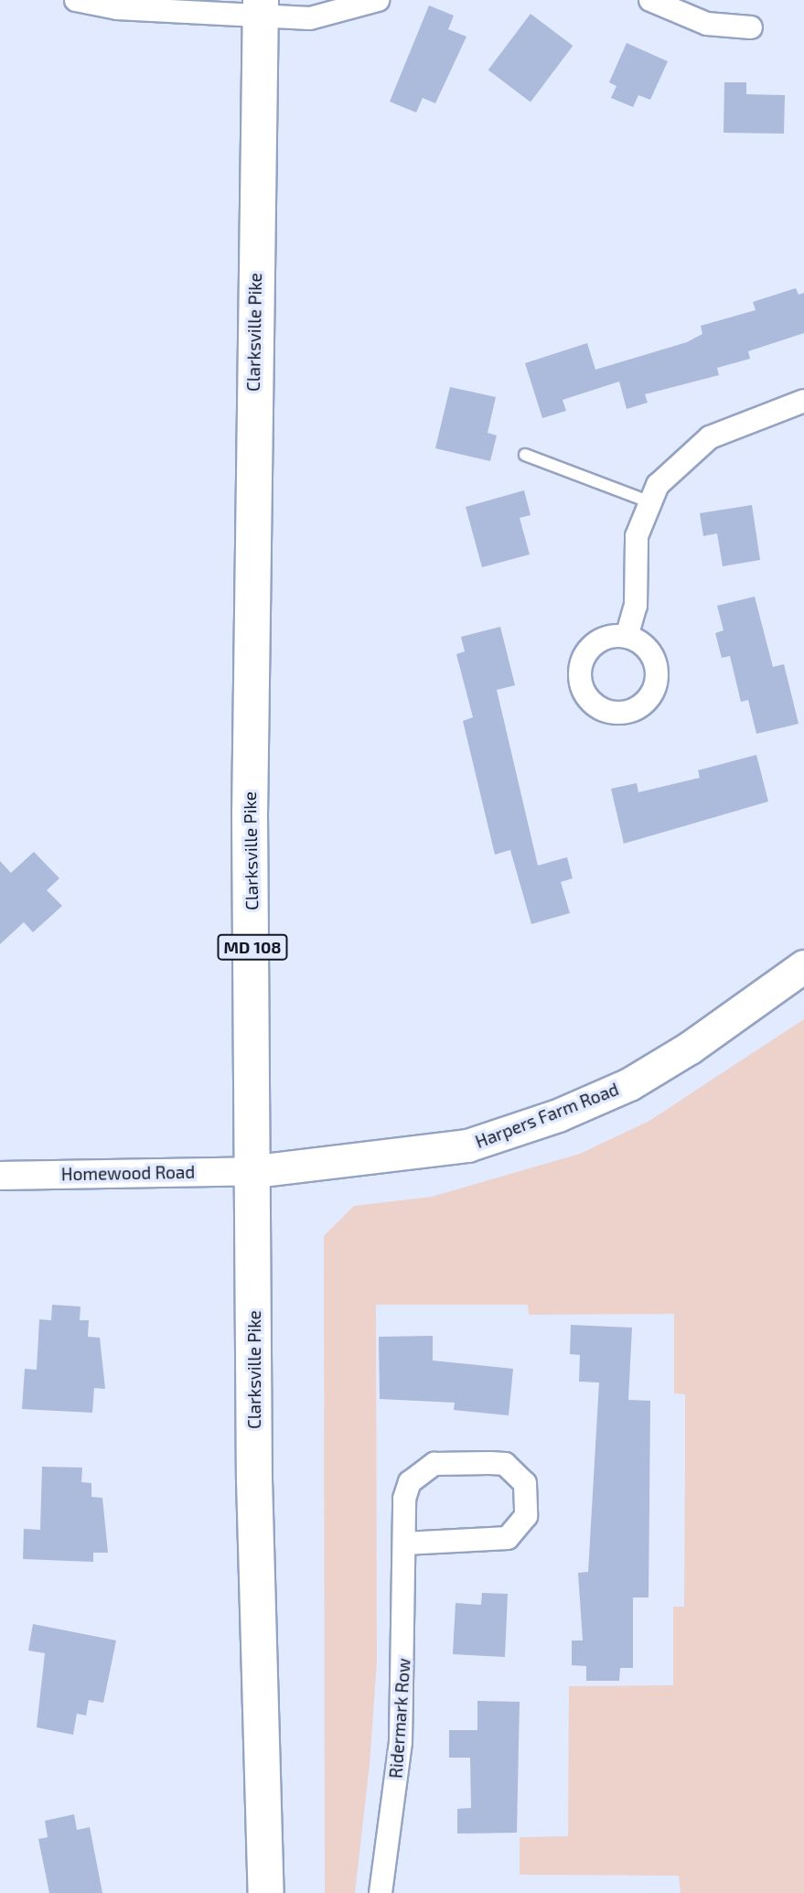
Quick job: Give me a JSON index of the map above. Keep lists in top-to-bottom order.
{
  "streets": {
    "main road": ["Clarksville Pike", "MD 108", "Harpers Farm Road"],
    "street": ["Homewood Road", "Ridermark Row"]
  },
  "crossings": [
    ["Clarksville Pike", "Harpers Farm Road"],
    ["Clarksville Pike", "Homewood Road"],
    ["Harpers Farm Road", "Homewood Road"]
  ]
}
